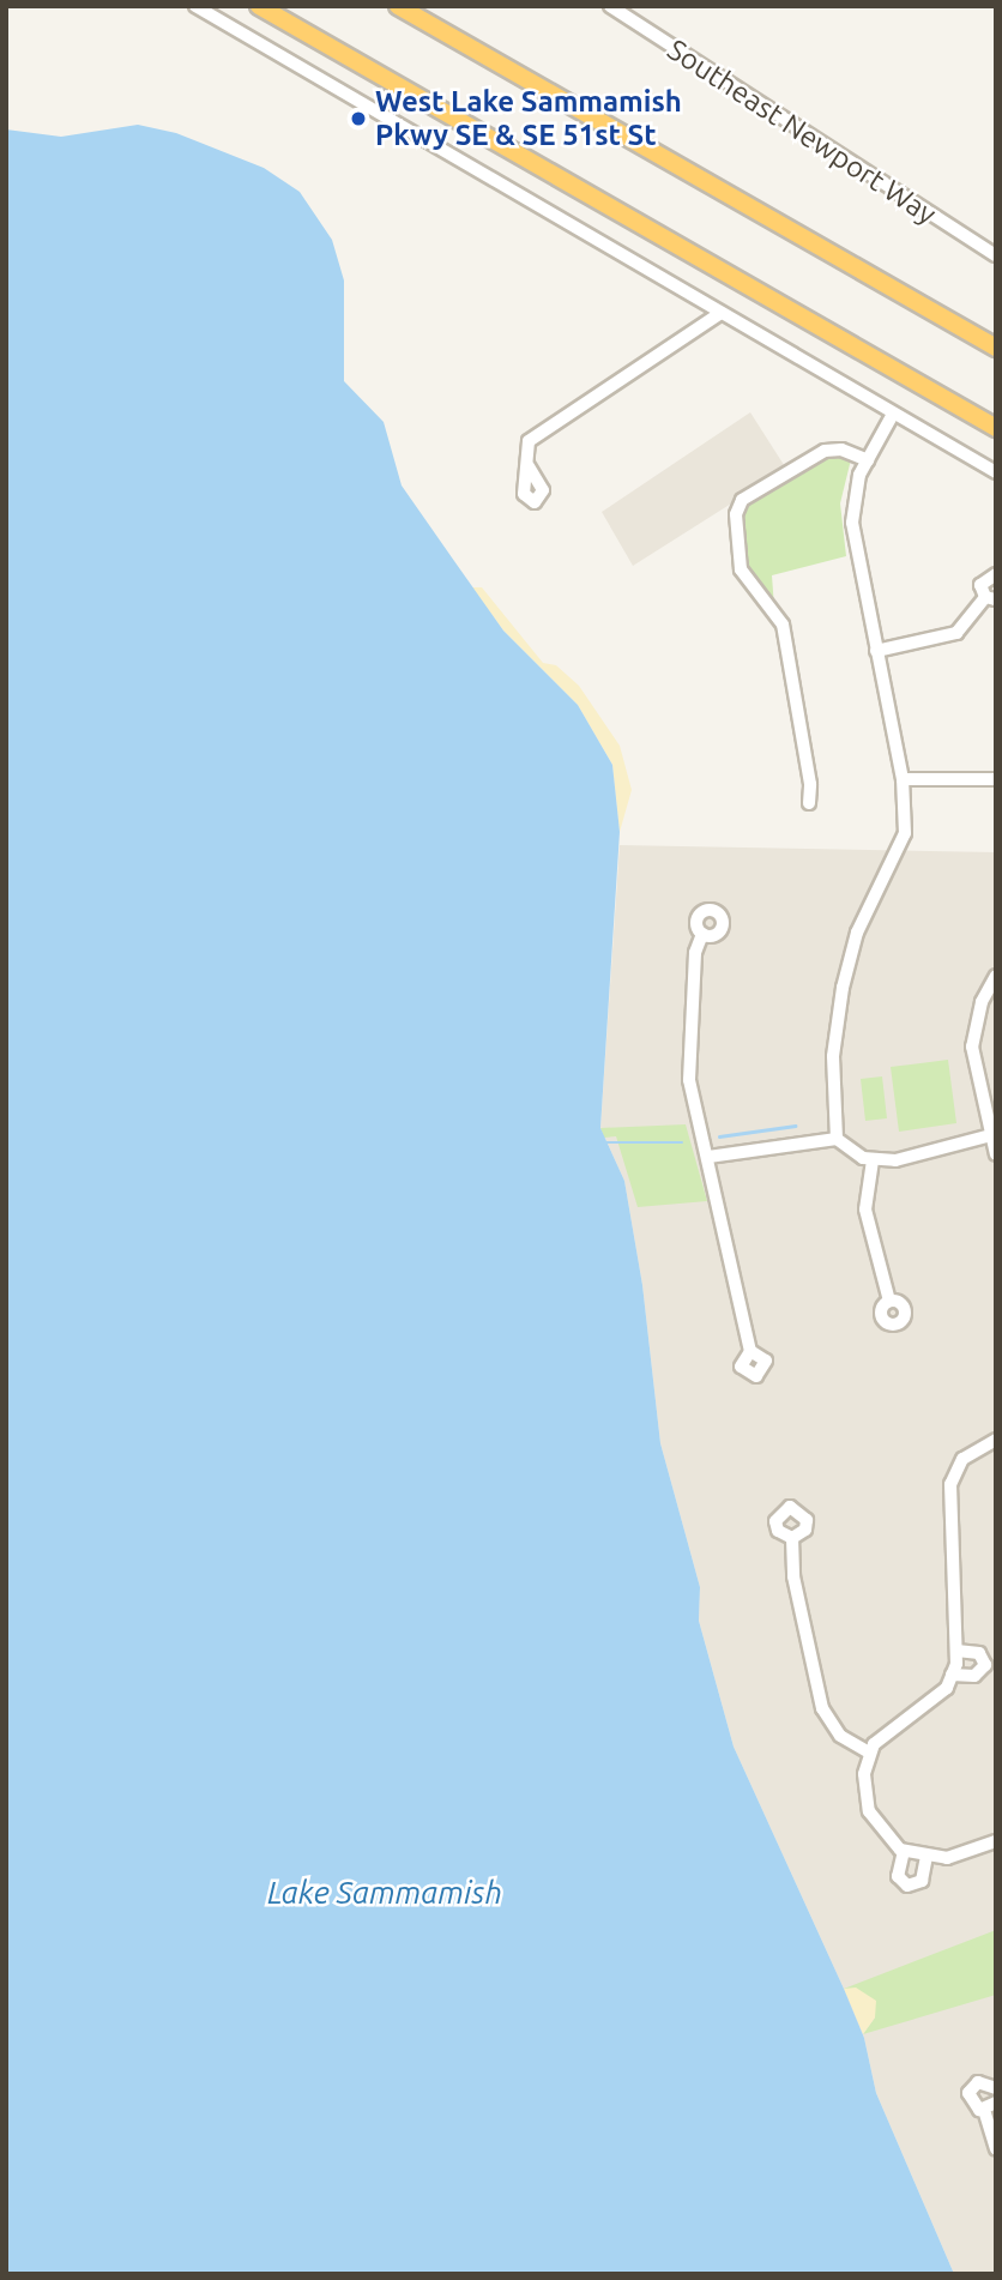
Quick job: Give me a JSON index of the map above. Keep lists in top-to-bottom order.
{
  "streets": {
    "street": ["Southeast Newport Way"]
  },
  "water": ["Lake Sammamish"],
  "places": ["West Lake Sammamish Pkwy SE & SE 51st St"]
}
